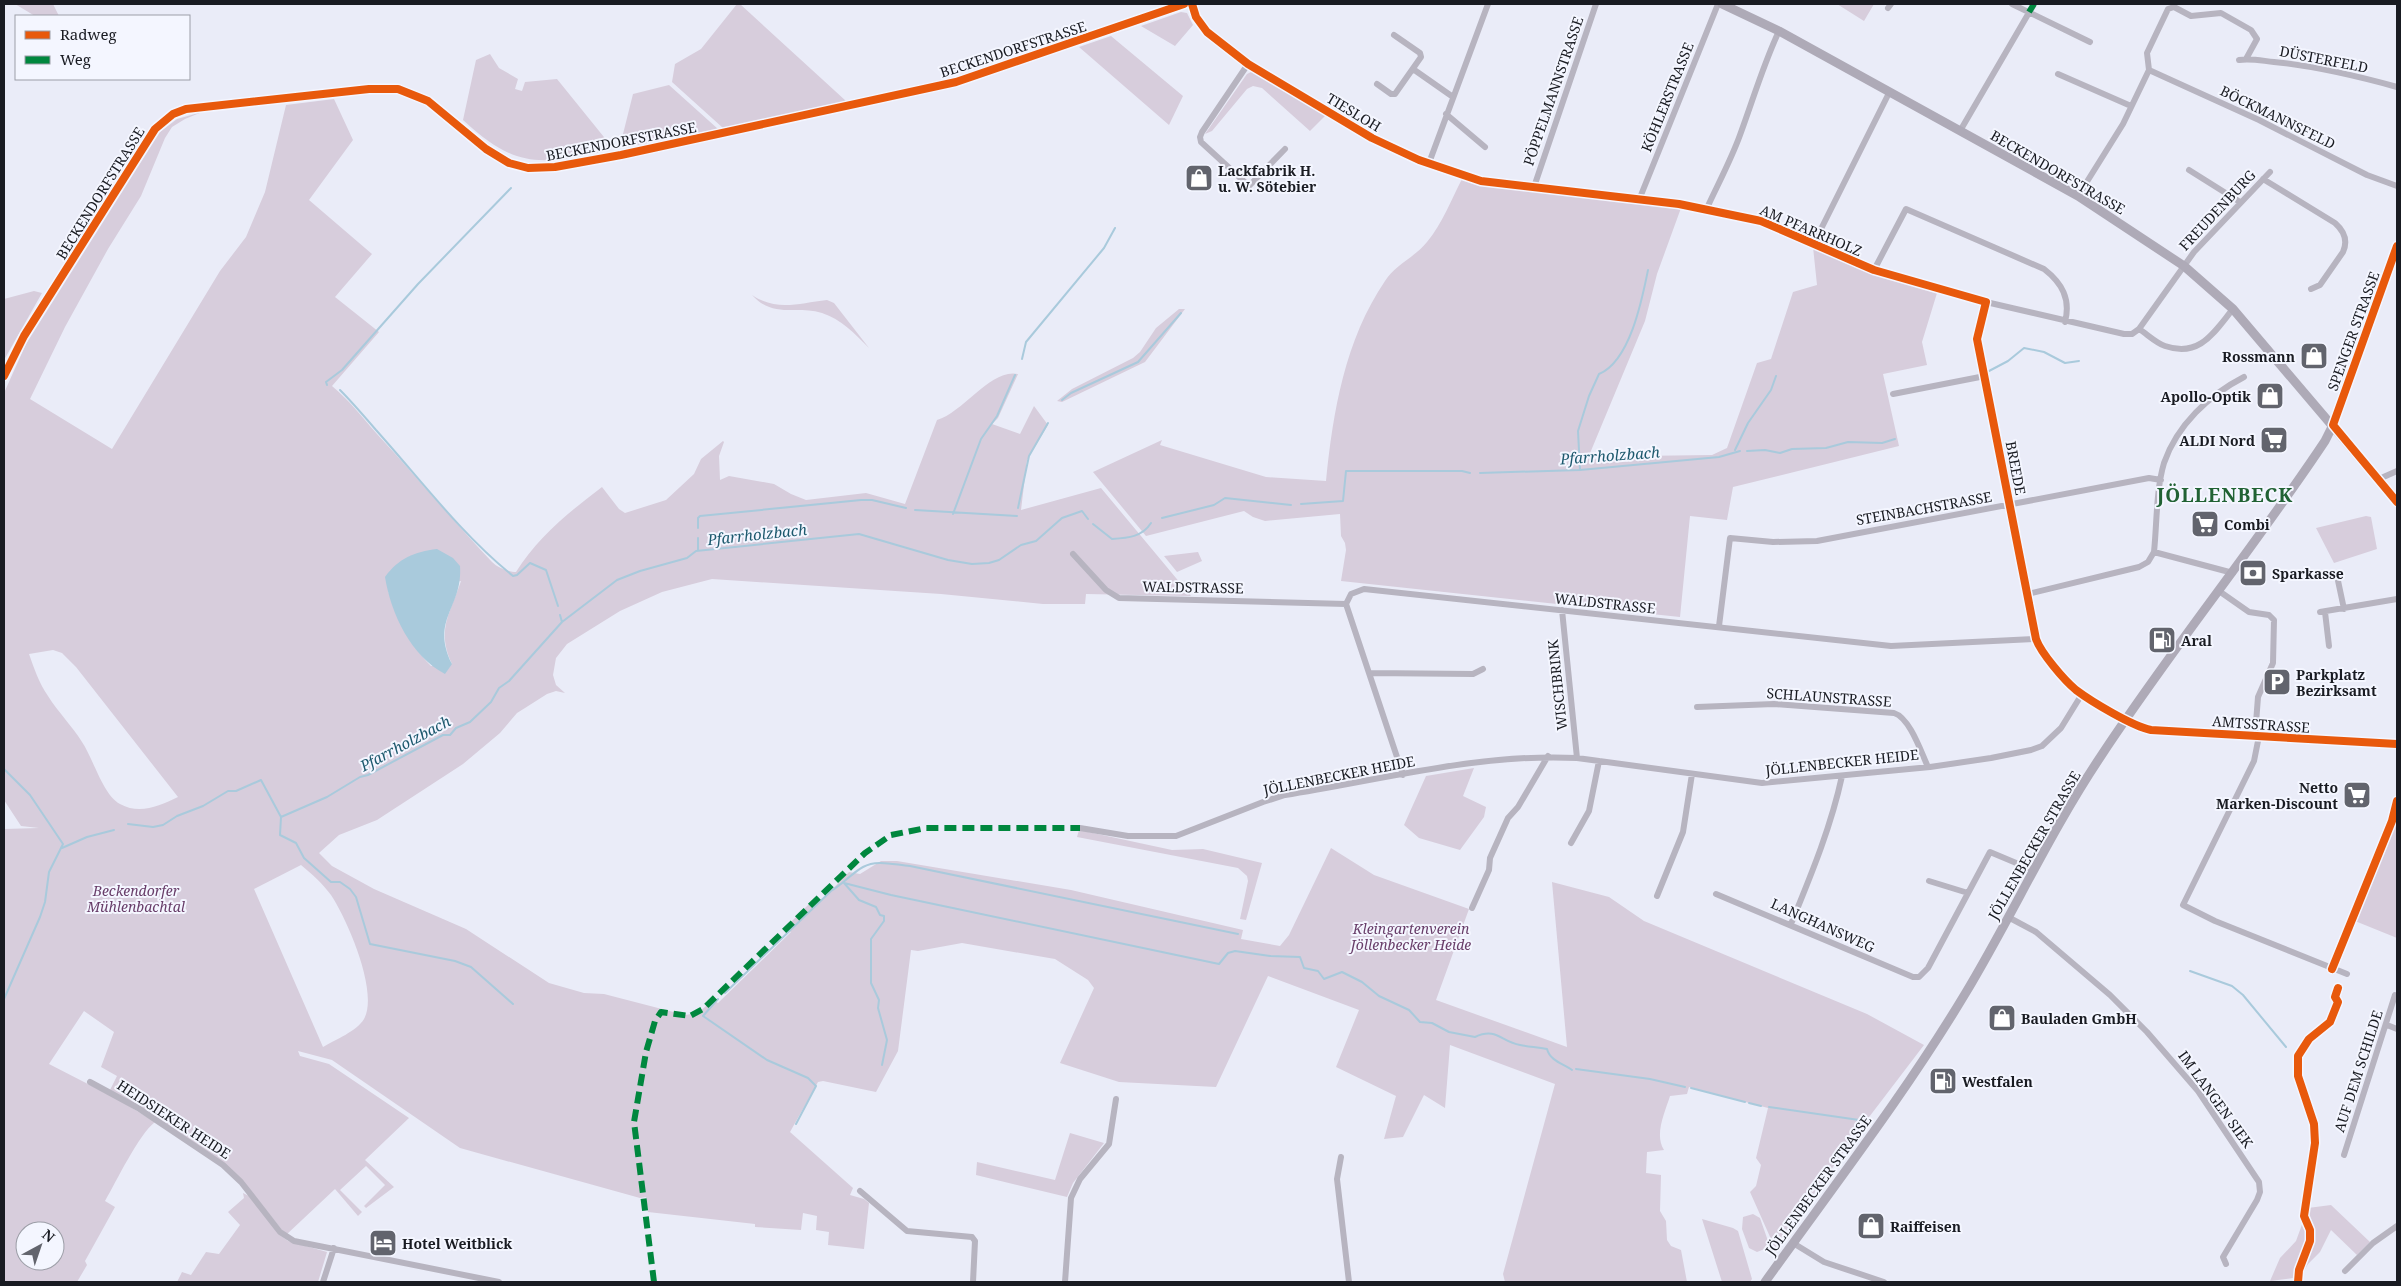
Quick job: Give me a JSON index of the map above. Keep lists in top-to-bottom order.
{
  "streets": {
    "main road": ["BECKENDORFSTRASSE", "SPENGER STRASSE", "JÖLLENBECKER STRASSE"],
    "street": [
      "DÜSTERFELD",
      "PÖPPELMANNSTRASSE",
      "KÖHLERSTRASSE",
      "TIESLOH",
      "BÖCKMANNSFELD",
      "FREUDENBURG",
      "AM PFARRHOLZ",
      "BREEDE",
      "STEINBACHSTRASSE",
      "WALDSTRASSE",
      "WISCHBRINK",
      "SCHLAUNSTRASSE",
      "AMTSSTRASSE",
      "JÖLLENBECKER HEIDE",
      "LANGHANSWEG",
      "AUF DEM SCHILDE",
      "IM LANGEN SIEK",
      "HEIDSIEKER HEIDE"
    ]
  },
  "crossings": [
    ["BECKENDORFSTRASSE", "FREUDENBURG"],
    ["BECKENDORFSTRASSE", "SPENGER STRASSE"],
    ["BECKENDORFSTRASSE", "JÖLLENBECKER STRASSE"],
    ["DÜSTERFELD", "BÖCKMANNSFELD"],
    ["PÖPPELMANNSTRASSE", "TIESLOH"],
    ["PÖPPELMANNSTRASSE", "AM PFARRHOLZ"],
    ["KÖHLERSTRASSE", "AM PFARRHOLZ"],
    ["TIESLOH", "AM PFARRHOLZ"],
    ["AM PFARRHOLZ", "BREEDE"],
    ["SPENGER STRASSE", "JÖLLENBECKER STRASSE"],
    ["BREEDE", "STEINBACHSTRASSE"],
    ["BREEDE", "WALDSTRASSE"],
    ["STEINBACHSTRASSE", "WALDSTRASSE"],
    ["WALDSTRASSE", "WISCHBRINK"],
    ["WISCHBRINK", "JÖLLENBECKER HEIDE"],
    ["SCHLAUNSTRASSE", "JÖLLENBECKER HEIDE"],
    ["AMTSSTRASSE", "JÖLLENBECKER STRASSE"],
    ["JÖLLENBECKER STRASSE", "IM LANGEN SIEK"]
  ],
  "districts": ["JÖLLENBECK"],
  "water": ["Pfarrholzbach"],
  "parks": ["Beckendorfer Mühlenbachtal", "Kleingartenverein Jöllenbecker Heide"],
  "places": {
    "shop": [
      "Lackfabrik H. u. W. Sötebier",
      "Rossmann",
      "Apollo-Optik",
      "Bauladen GmbH",
      "Raiffeisen"
    ],
    "supermarket": ["ALDI Nord", "Combi", "Netto Marken-Discount"],
    "bank": ["Sparkasse"],
    "fuel station": ["Aral", "Westfalen"],
    "parking": ["Parkplatz Bezirksamt"],
    "hotel": ["Hotel Weitblick"]
  },
  "legend": ["Radweg", "Weg"],
  "north": "top right"
}
